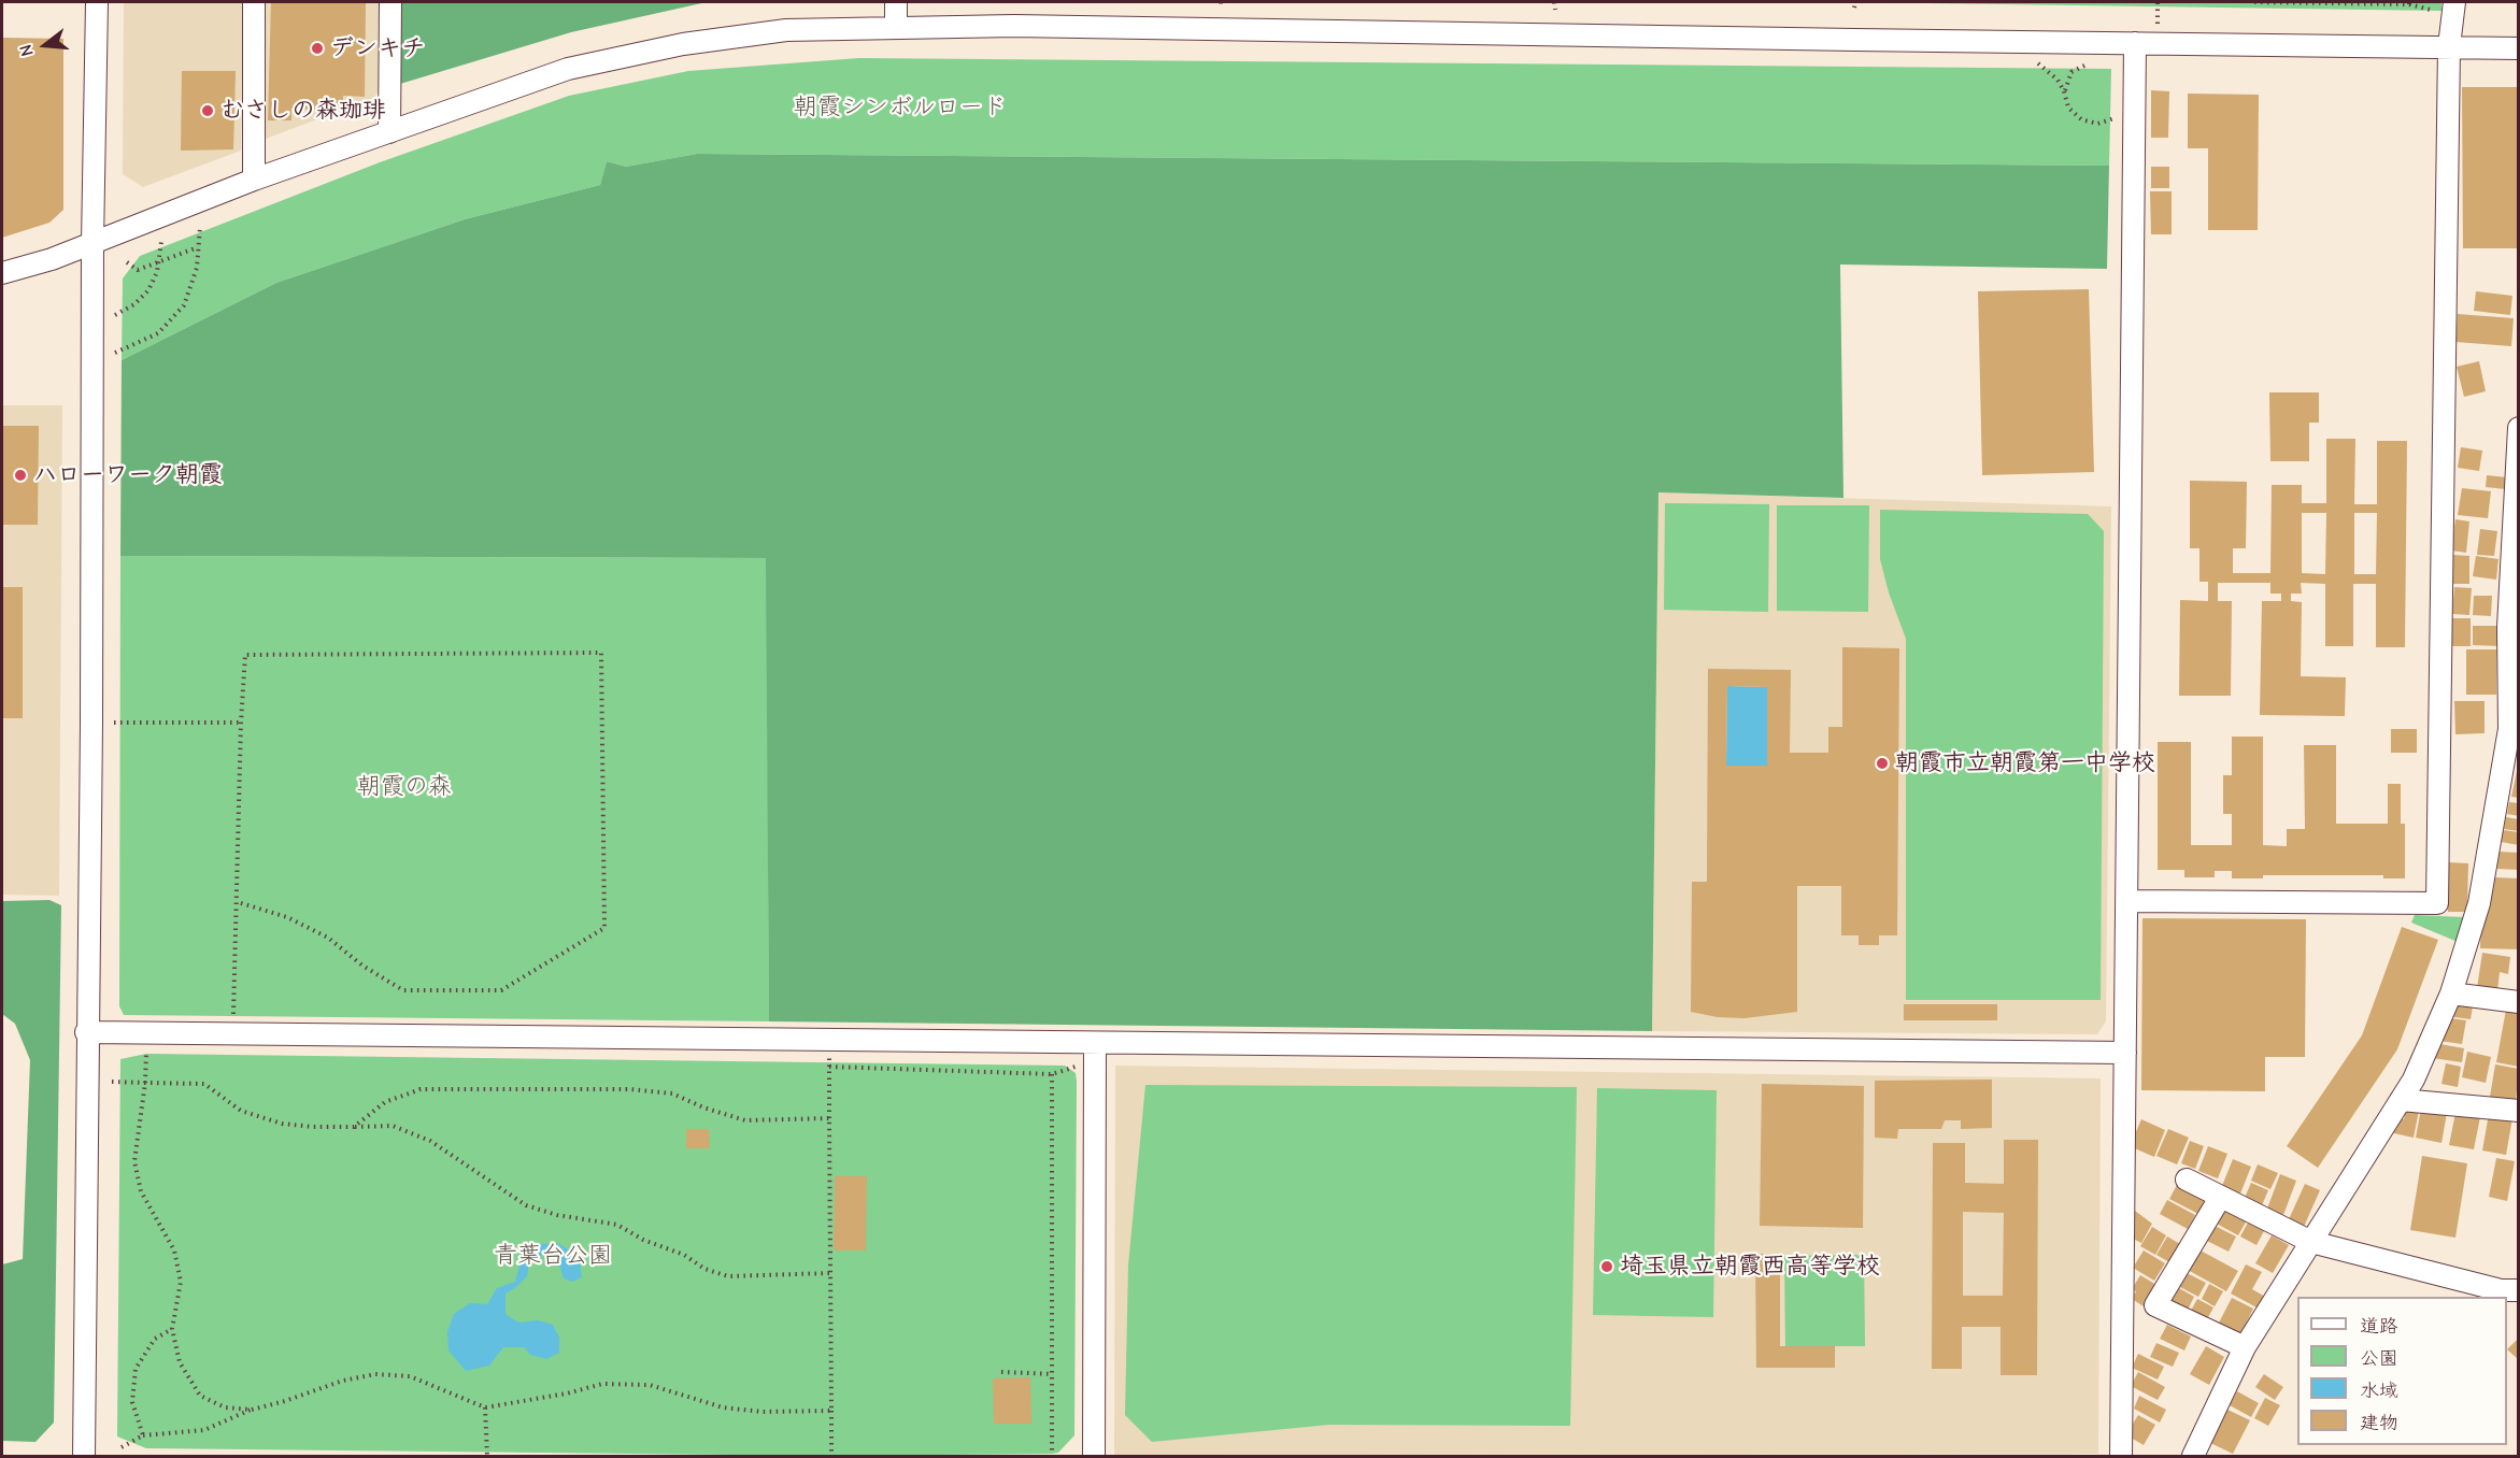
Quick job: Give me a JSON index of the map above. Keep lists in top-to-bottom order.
{
  "parks": ["朝霞シンボルロード", "朝霞の森", "青葉台公園"],
  "places": [
    "デンキチ",
    "むさしの森珈琲",
    "ハローワーク朝霞",
    "朝霞市立朝霞第一中学校",
    "埼玉県立朝霞西高等学校"
  ],
  "legend": [
    "道路",
    "公園",
    "水域",
    "建物"
  ],
  "north": "left"
}
